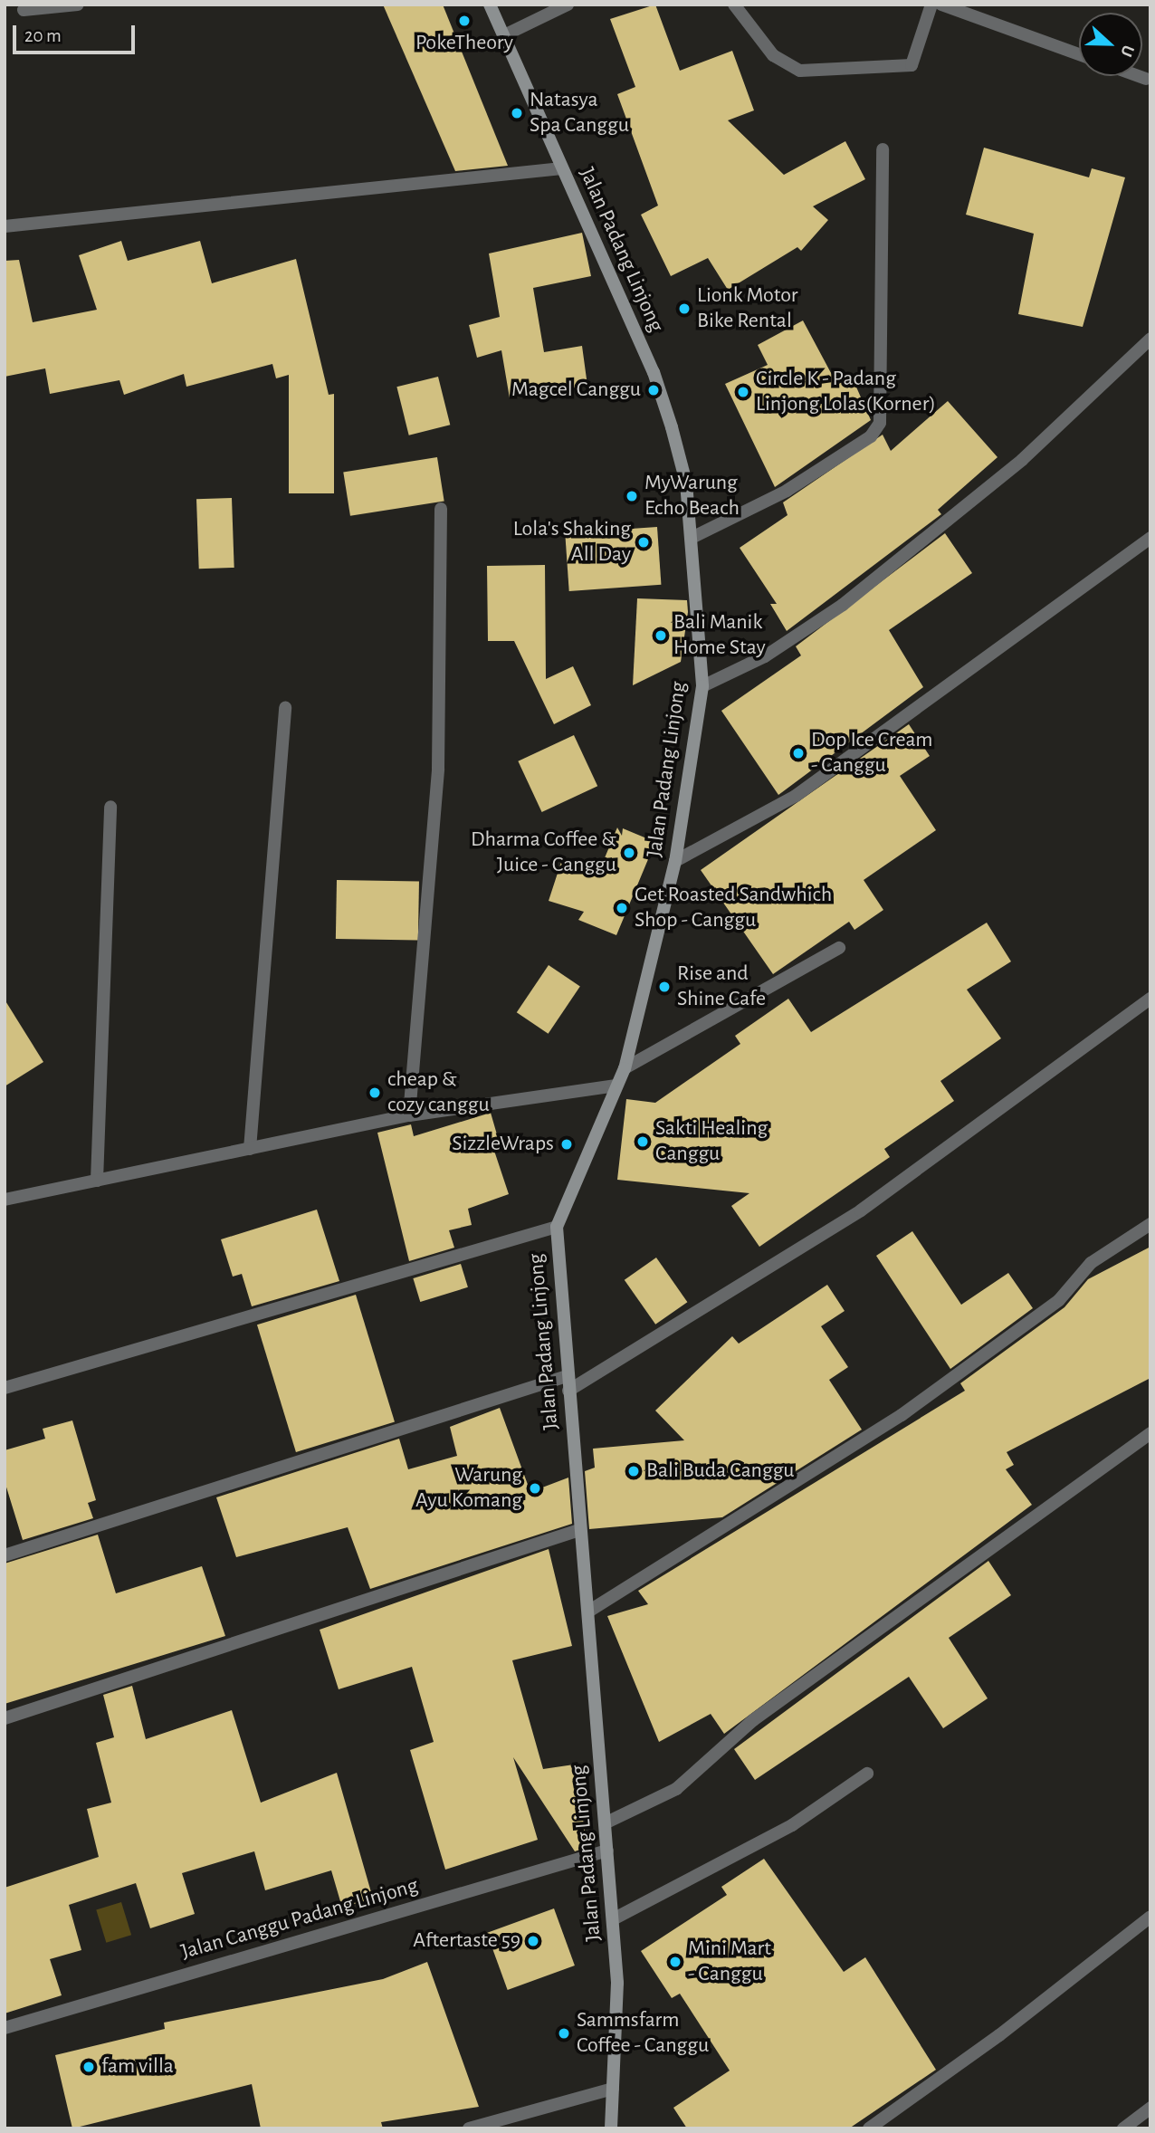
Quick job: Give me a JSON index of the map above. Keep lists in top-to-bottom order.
{
  "streets": {
    "street": ["Jalan Padang Linjong", "Jalan Canggu Padang Linjong"]
  },
  "crossings": [
    ["Jalan Padang Linjong", "Jalan Canggu Padang Linjong"]
  ],
  "places": [
    "PokeTheory",
    "Natasya Spa Canggu",
    "Lionk Motor Bike Rental",
    "Magcel Canggu",
    "Circle K - Padang Linjong Lolas(Korner)",
    "MyWarung Echo Beach",
    "Lola's Shaking All Day",
    "Bali Manik Home Stay",
    "Dop Ice Cream - Canggu",
    "Dharma Coffee & Juice - Canggu",
    "Get Roasted Sandwhich Shop - Canggu",
    "Rise and Shine Cafe",
    "cheap & cozy canggu",
    "Sakti Healing Canggu",
    "SizzleWraps",
    "Bali Buda Canggu",
    "Warung Ayu Komang",
    "Aftertaste 59",
    "Mini Mart - Canggu",
    "Sammsfarm Coffee - Canggu",
    "fam villa"
  ],
  "scale_bar": "20 m",
  "north": "right"
}
